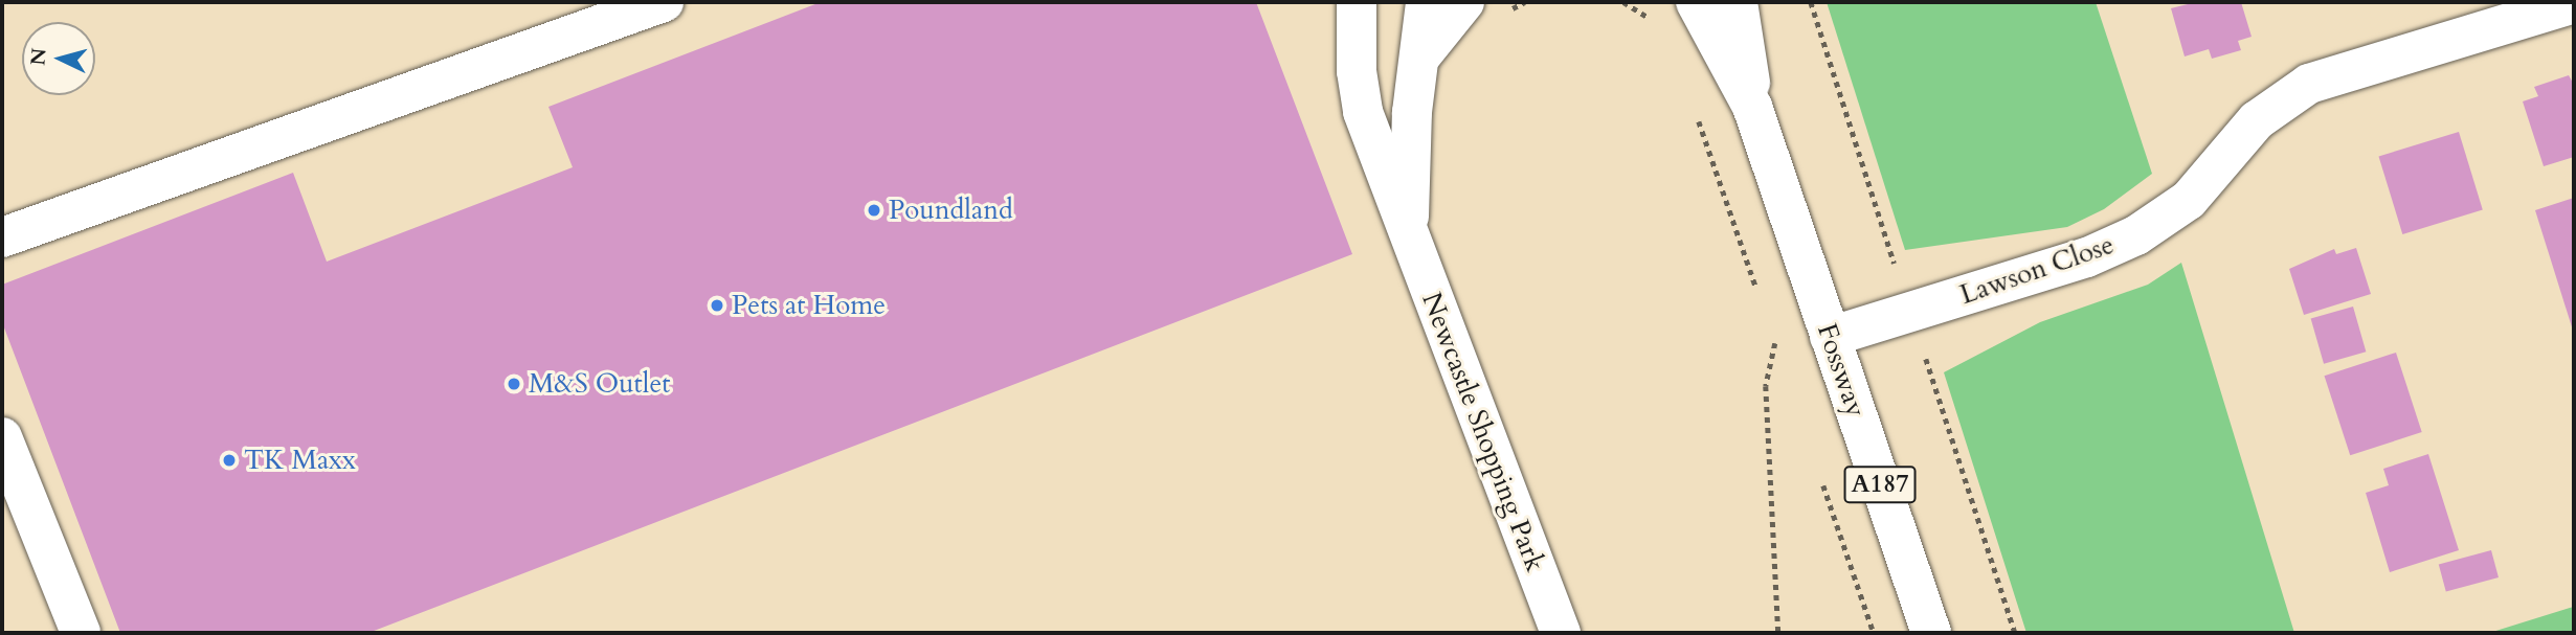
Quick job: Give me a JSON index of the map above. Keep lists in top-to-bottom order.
{
  "streets": {
    "street": [
      "Lawson Close",
      "Fossway",
      "Newcastle Shopping Park",
      "A187"
    ]
  },
  "crossings": [
    ["Lawson Close", "Fossway"]
  ],
  "places": [
    "Poundland",
    "Pets at Home",
    "M&S Outlet",
    "TK Maxx"
  ],
  "north": "left"
}
